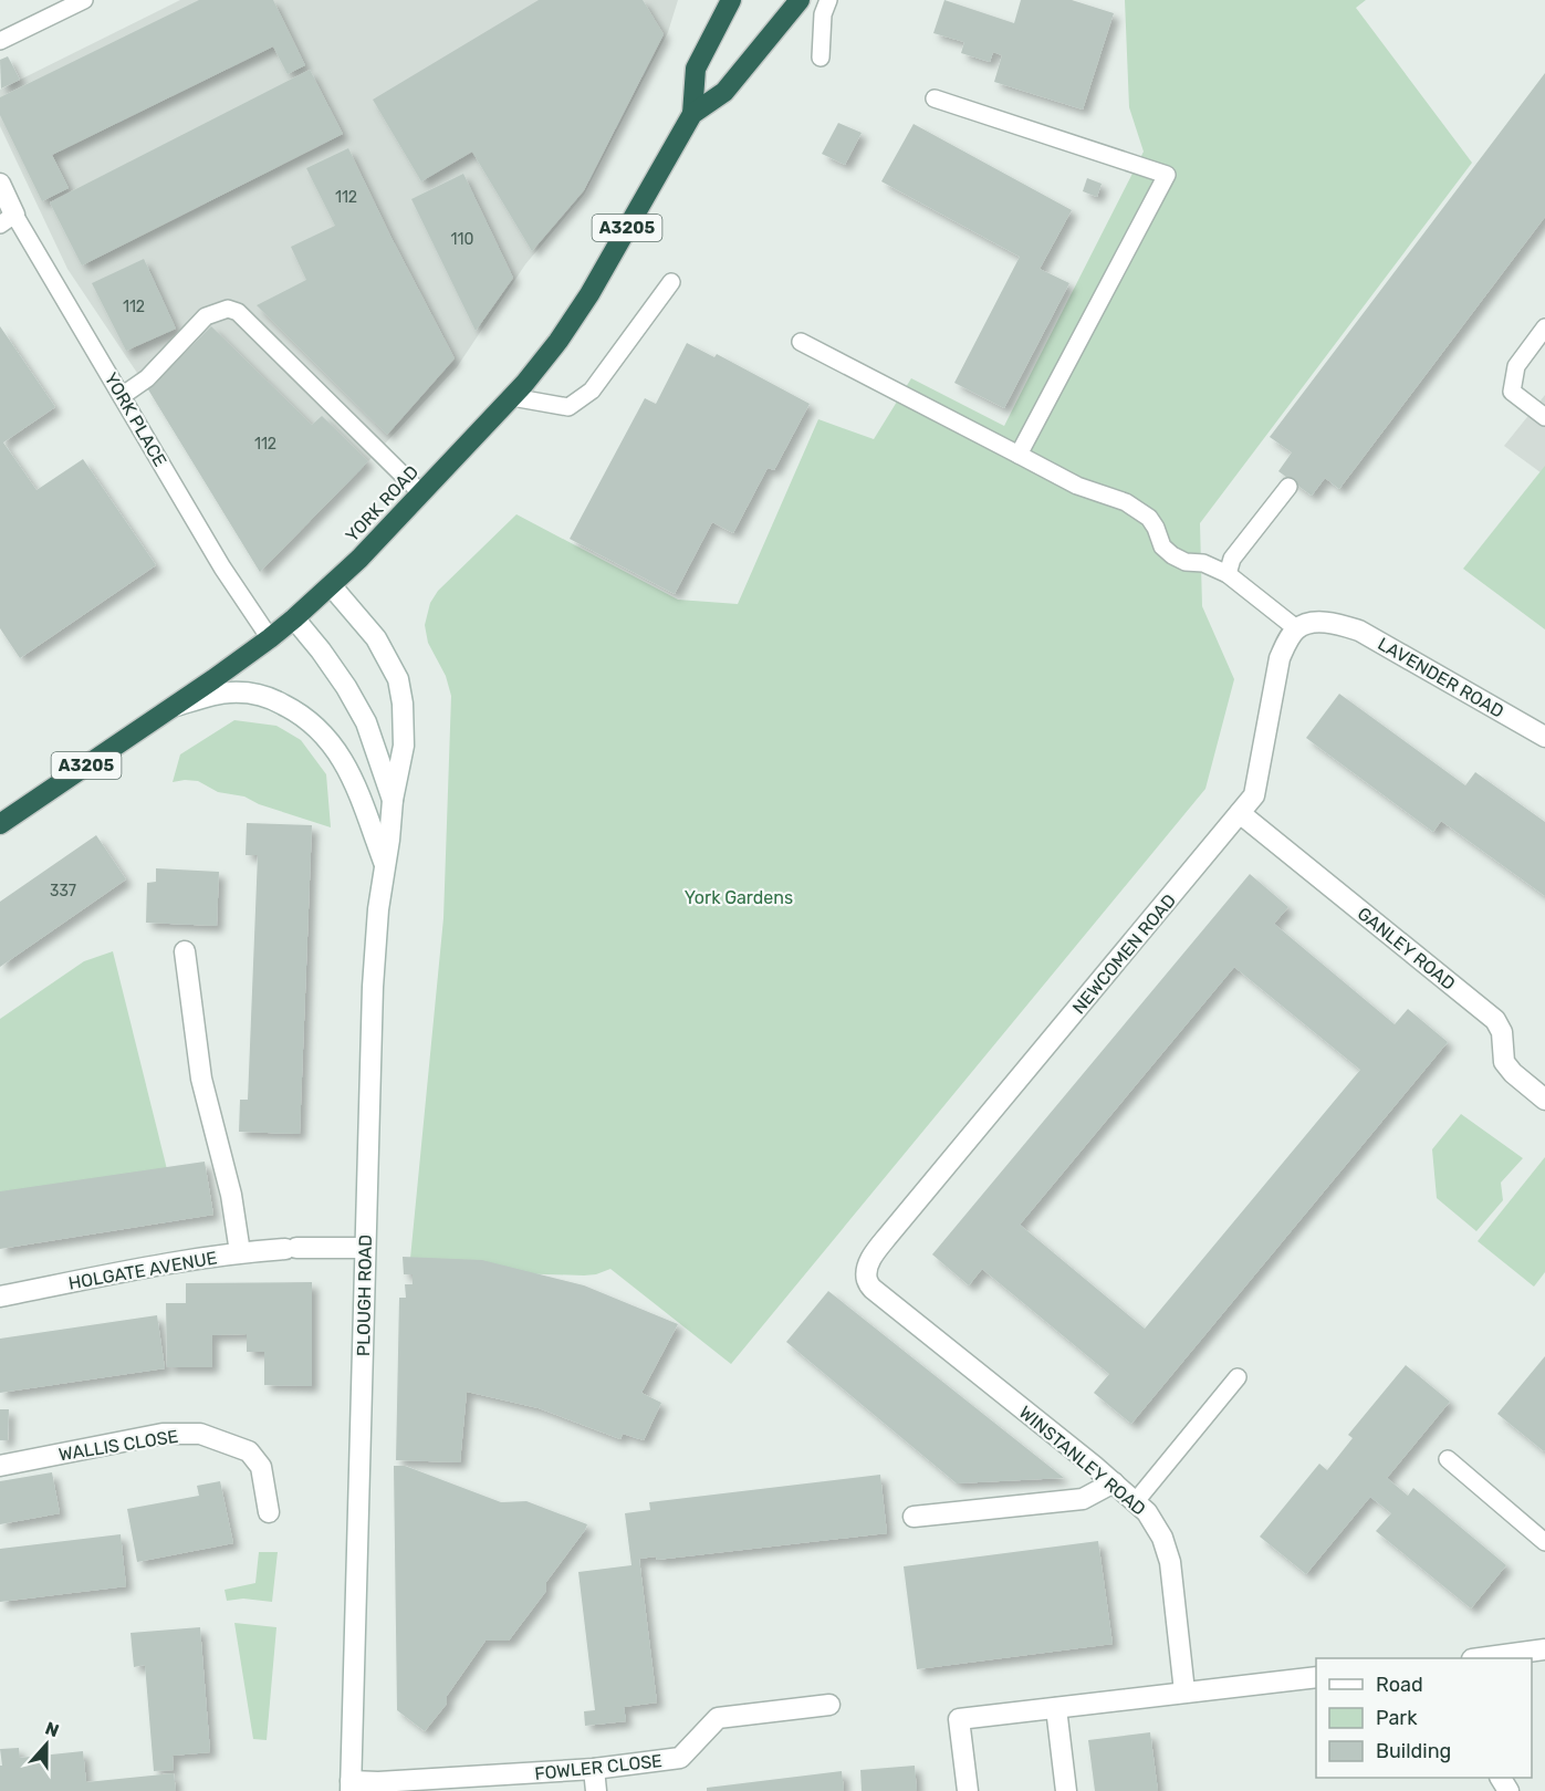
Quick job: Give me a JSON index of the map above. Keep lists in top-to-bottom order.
{
  "streets": {
    "highway": ["A3205", "YORK ROAD"],
    "street": [
      "LAVENDER ROAD",
      "GANLEY ROAD",
      "NEWCOMEN ROAD",
      "HOLGATE AVENUE",
      "PLOUGH ROAD",
      "WALLIS CLOSE",
      "WINSTANLEY ROAD",
      "FOWLER CLOSE"
    ],
    "lane": ["YORK PLACE"]
  },
  "crossings": [
    ["YORK PLACE", "YORK ROAD"],
    ["YORK ROAD", "PLOUGH ROAD"],
    ["LAVENDER ROAD", "NEWCOMEN ROAD"],
    ["GANLEY ROAD", "NEWCOMEN ROAD"],
    ["NEWCOMEN ROAD", "WINSTANLEY ROAD"],
    ["HOLGATE AVENUE", "PLOUGH ROAD"],
    ["PLOUGH ROAD", "FOWLER CLOSE"]
  ],
  "parks": ["York Gardens"],
  "house_numbers": [
    "112",
    "110",
    "112",
    "112",
    "337"
  ],
  "legend": ["Road", "Park", "Building"],
  "north": "top"
}
